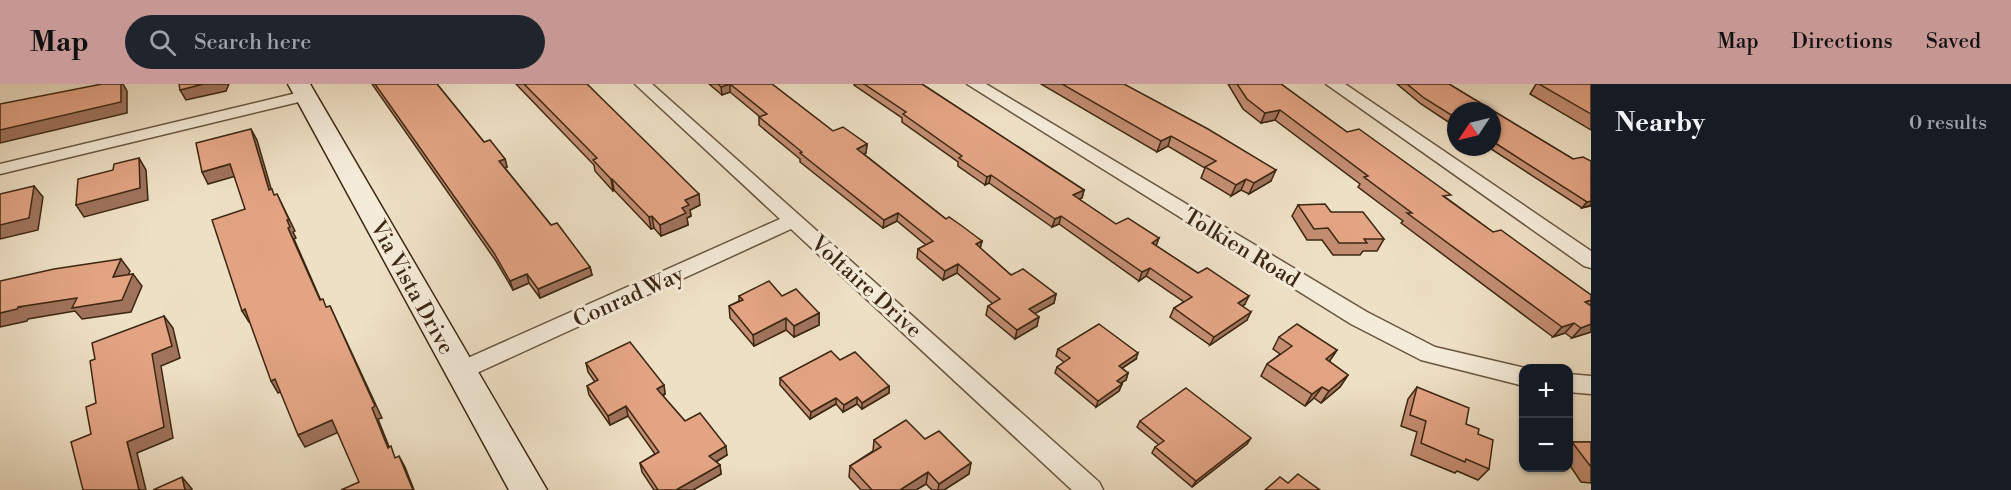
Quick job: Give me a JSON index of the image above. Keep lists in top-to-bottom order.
{
  "streets": {
    "street": [
      "Tolkien Road",
      "Voltaire Drive",
      "Via Vista Drive",
      "Conrad Way"
    ]
  },
  "crossings": [
    ["Voltaire Drive", "Conrad Way"],
    ["Via Vista Drive", "Conrad Way"]
  ],
  "north": "bottom left",
  "page": {
    "header": "Map",
    "search": "Search here",
    "nav": ["Map", "Directions", "Saved"],
    "heading": ["Nearby", "0 results"],
    "map_buttons": ["+", "−"]
  }
}
